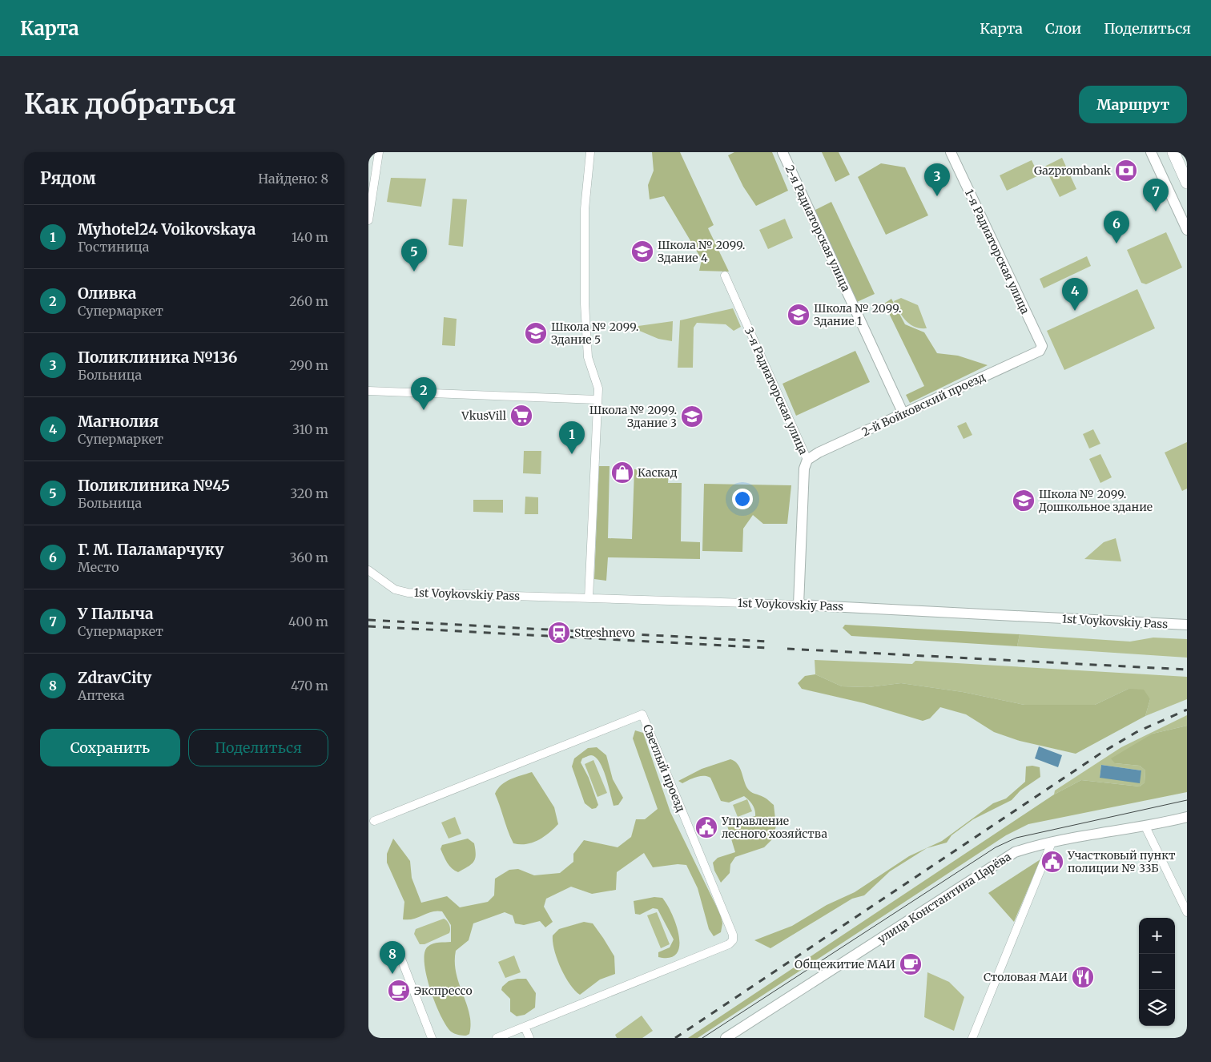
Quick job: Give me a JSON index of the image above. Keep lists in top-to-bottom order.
{
  "streets": {
    "street": [
      "2-я Радиаторская улица",
      "1-я Радиаторская улица",
      "3-я Радиаторская улица",
      "2-й Войковский проезд",
      "1st Voykovskiy Pass",
      "Светлый проезд",
      "улица Константина Царёва"
    ]
  },
  "crossings": [
    ["2-я Радиаторская улица", "2-й Войковский проезд"],
    ["1-я Радиаторская улица", "2-й Войковский проезд"],
    ["3-я Радиаторская улица", "2-й Войковский проезд"],
    ["3-я Радиаторская улица", "1st Voykovskiy Pass"]
  ],
  "places": {
    "bank": ["Gazprombank"],
    "school or university": [
      "Школа № 2099. Здание 4",
      "Школа № 2099. Здание 1",
      "Школа № 2099. Здание 5",
      "Школа № 2099. Здание 3",
      "Школа № 2099. Дошкольное здание"
    ],
    "supermarket": ["VkusVill"],
    "shop": ["Каскад"],
    "station": ["Streshnevo"],
    "public building": ["Управление лесного хозяйства", "Участковый пункт полиции № 33Б"],
    "cafe": ["Общежитие МАИ", "Экспрессо"],
    "restaurant": ["Столовая МАИ"]
  },
  "page": {
    "header": "Карта",
    "nav": ["Карта", "Слои", "Поделиться"],
    "buttons": [
      "Маршрут",
      ["Сохранить", "Поделиться"]
    ],
    "title": "Как добраться",
    "heading": ["Рядом", "Найдено: 8"],
    "pins": [
      "3",
      "7",
      "6",
      "5",
      "4",
      "2",
      "1",
      "8"
    ],
    "list": [
      {
        "mark": "1",
        "name": "Myhotel24 Voikovskaya",
        "note": "Гостиница",
        "value": "140 m"
      },
      {
        "mark": "2",
        "name": "Оливка",
        "note": "Супермаркет",
        "value": "260 m"
      },
      {
        "mark": "3",
        "name": "Поликлиника №136",
        "note": "Больница",
        "value": "290 m"
      },
      {
        "mark": "4",
        "name": "Магнолия",
        "note": "Супермаркет",
        "value": "310 m"
      },
      {
        "mark": "5",
        "name": "Поликлиника №45",
        "note": "Больница",
        "value": "320 m"
      },
      {
        "mark": "6",
        "name": "Г. М. Паламарчуку",
        "note": "Место",
        "value": "360 m"
      },
      {
        "mark": "7",
        "name": "У Палыча",
        "note": "Супермаркет",
        "value": "400 m"
      },
      {
        "mark": "8",
        "name": "ZdravCity",
        "note": "Аптека",
        "value": "470 m"
      }
    ],
    "map_buttons": ["+", "−"]
  }
}
